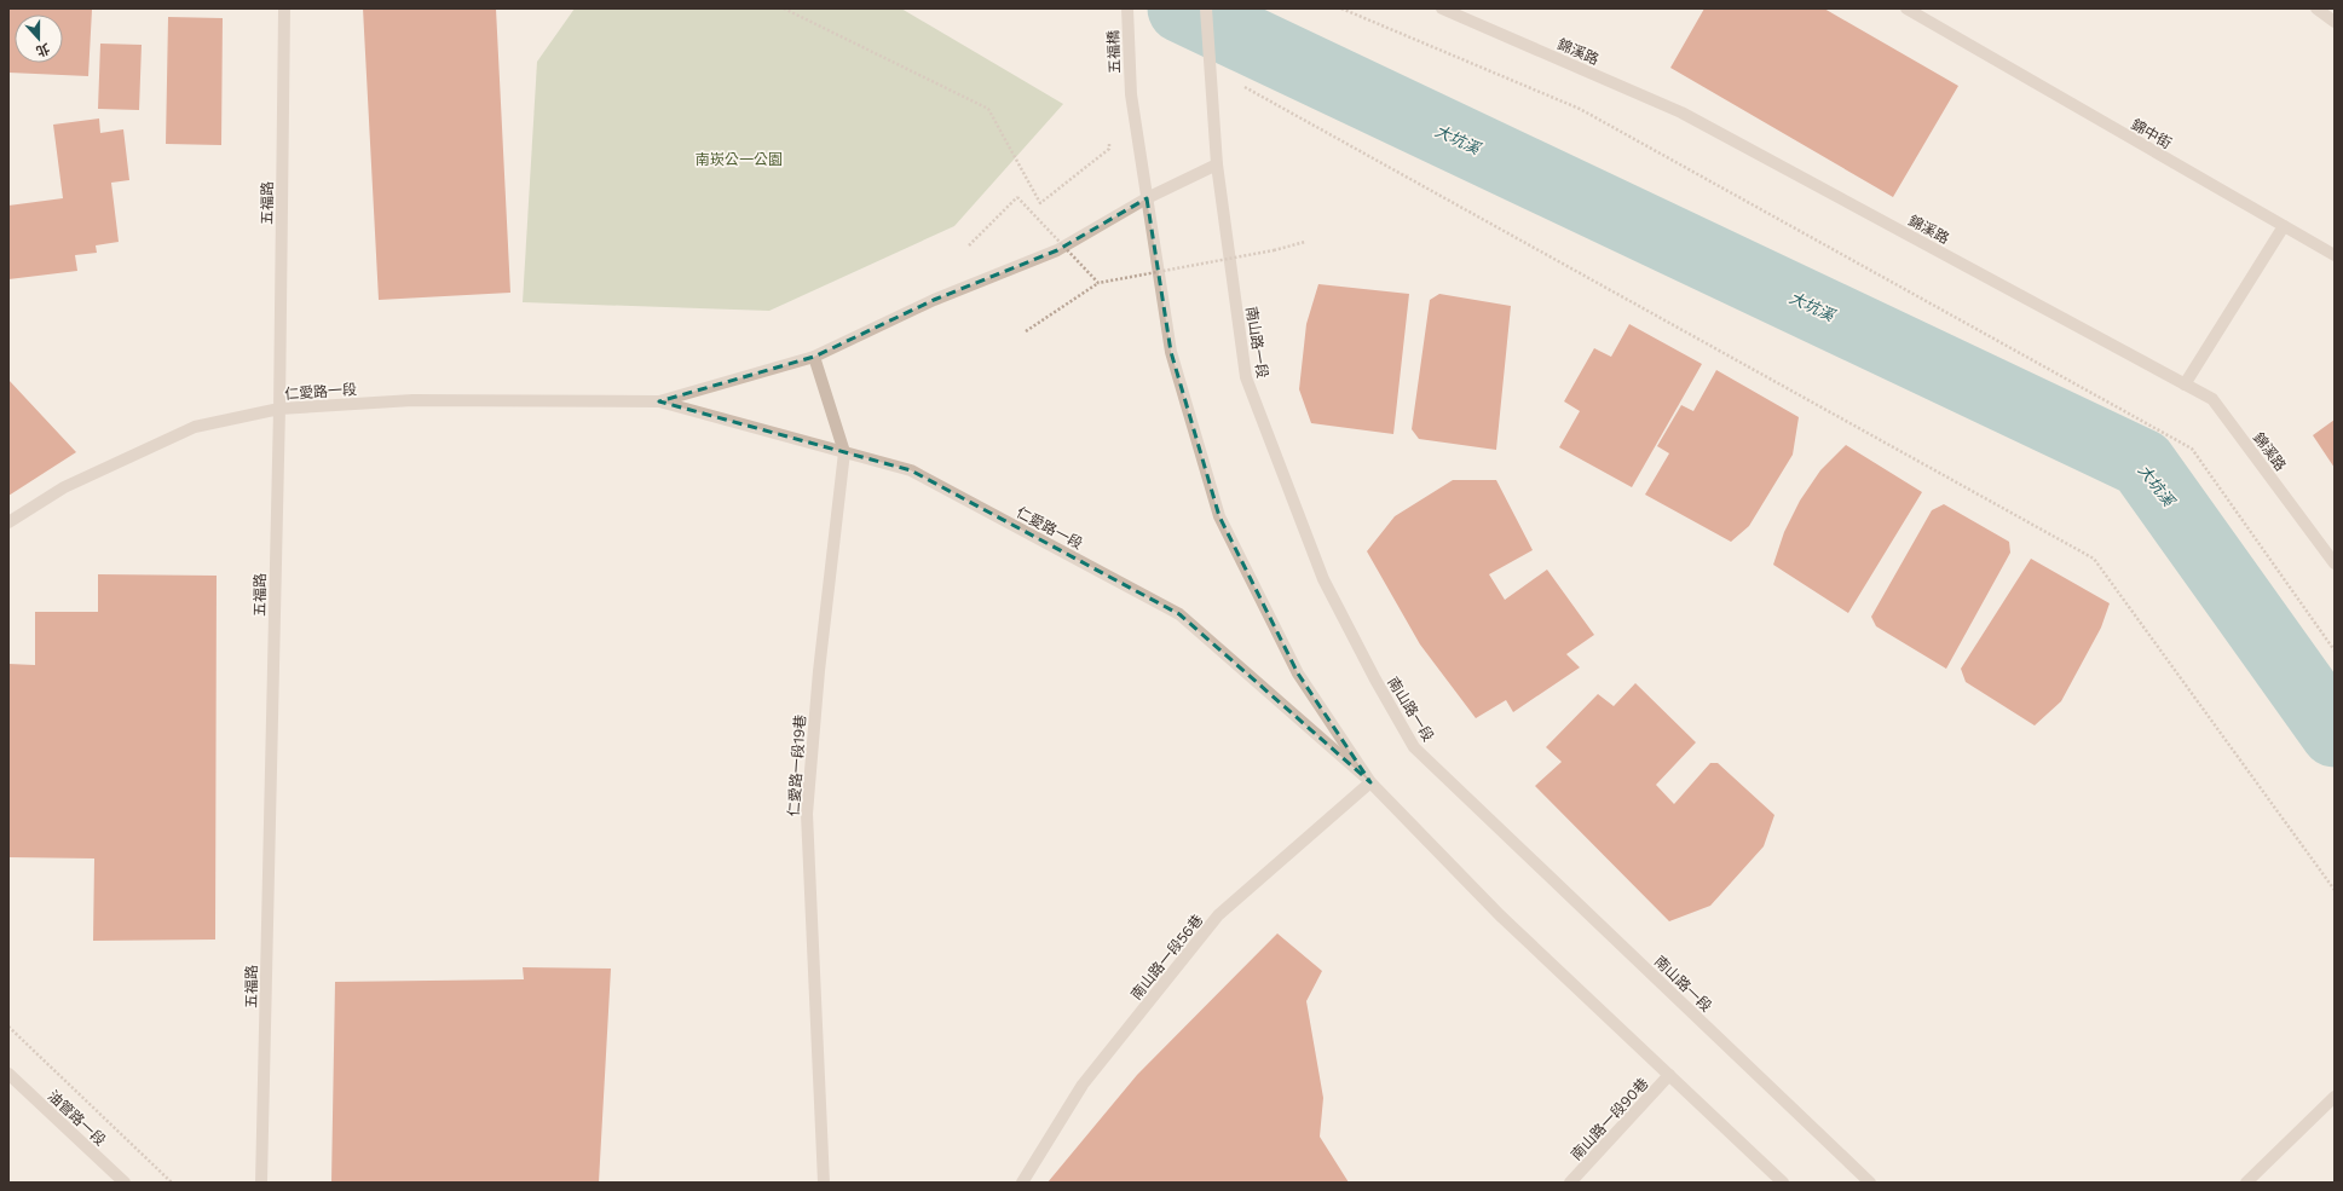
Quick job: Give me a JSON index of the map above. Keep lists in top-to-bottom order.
{
  "streets": {
    "street": [
      "錦溪路",
      "五福橋",
      "錦中街",
      "五福路",
      "南山路一段",
      "仁愛路一段",
      "仁愛路一段19巷",
      "南山路一段56巷",
      "油管路一段",
      "南山路一段90巷"
    ]
  },
  "crossings": [
    ["五福橋", "仁愛路一段"],
    ["五福路", "仁愛路一段"],
    ["南山路一段", "仁愛路一段"],
    ["仁愛路一段", "仁愛路一段19巷"],
    ["仁愛路一段", "南山路一段56巷"]
  ],
  "water": ["大坑溪"],
  "parks": ["南崁公一公園"],
  "north": "bottom"
}
